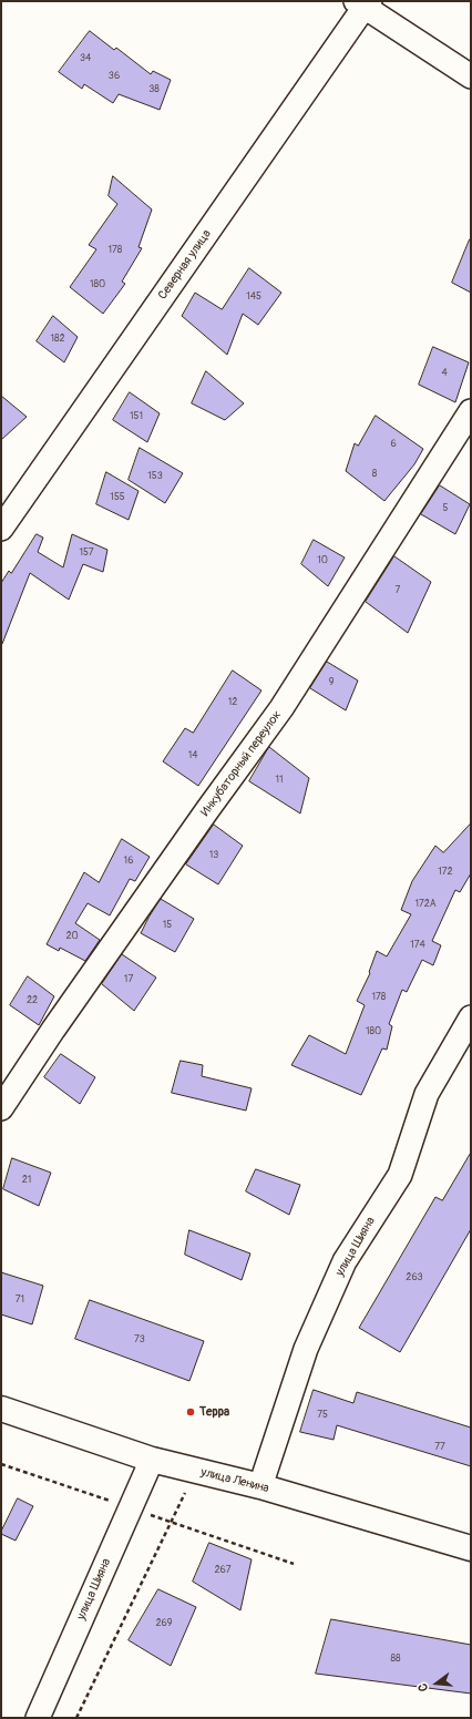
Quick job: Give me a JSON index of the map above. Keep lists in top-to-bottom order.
{
  "streets": {
    "main road": ["улица Ленина"],
    "street": ["Северная улица", "Инкубаторный переулок", "улица Шияна"]
  },
  "crossings": [
    ["улица Шияна", "улица Ленина"]
  ],
  "places": ["Терра"],
  "house_numbers": [
    "34",
    "36",
    "38",
    "178",
    "180",
    "145",
    "182",
    "4",
    "151",
    "6",
    "8",
    "153",
    "155",
    "5",
    "157",
    "10",
    "7",
    "9",
    "12",
    "14",
    "11",
    "13",
    "16",
    "172",
    "172А",
    "15",
    "20",
    "174",
    "17",
    "178",
    "22",
    "180",
    "21",
    "263",
    "71",
    "73",
    "75",
    "77",
    "267",
    "269",
    "88"
  ],
  "north": "left"
}
